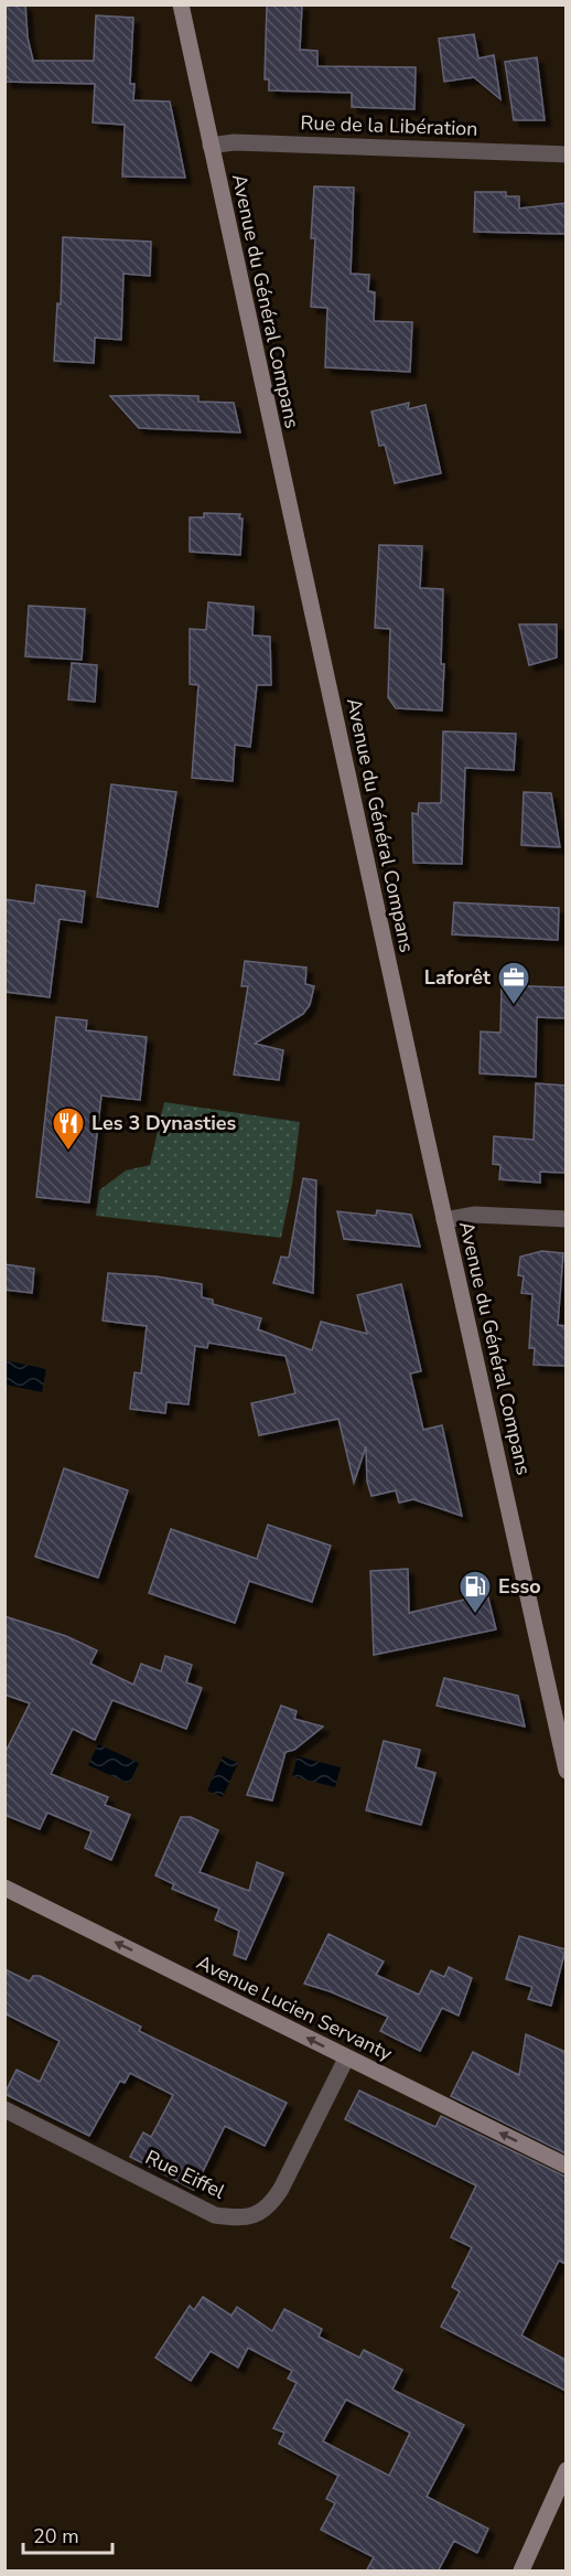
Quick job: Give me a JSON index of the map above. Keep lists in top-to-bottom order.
{
  "streets": {
    "main road": ["Avenue du Général Compans", "Avenue Lucien Servanty"],
    "street": ["Rue de la Libération", "Rue Eiffel"]
  },
  "crossings": [
    ["Rue de la Libération", "Avenue du Général Compans"],
    ["Avenue Lucien Servanty", "Rue Eiffel"]
  ],
  "one_way": ["Avenue Lucien Servanty"],
  "places": {
    "office": ["Laforêt"],
    "restaurant": ["Les 3 Dynasties"],
    "fuel station": ["Esso"]
  },
  "scale_bar": "20 m"
}
